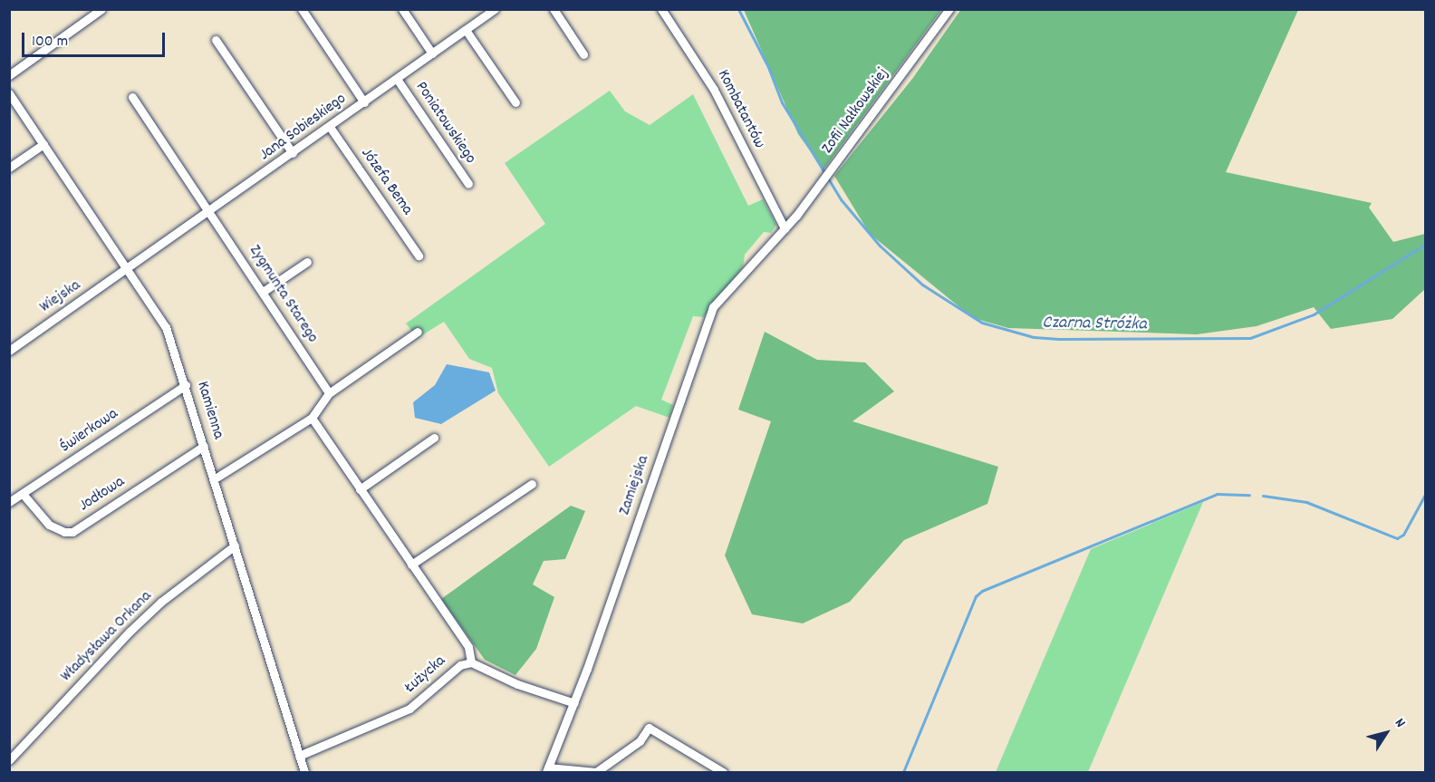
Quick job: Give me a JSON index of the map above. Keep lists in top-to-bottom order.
{
  "streets": {
    "street": [
      "Kombatantów",
      "Zofii Nałkowskiej",
      "Poniatowskiego",
      "Jana Sobieskiego",
      "Józefa Bema",
      "Zygmunta Starego",
      "Wiejska",
      "Kamienna",
      "Świerkowa",
      "Zamiejska",
      "Jodłowa",
      "Władysława Orkana",
      "Łużycka"
    ]
  },
  "crossings": [
    ["Kombatantów", "Zofii Nałkowskiej"],
    ["Kombatantów", "Zamiejska"],
    ["Zofii Nałkowskiej", "Zamiejska"],
    ["Poniatowskiego", "Jana Sobieskiego"],
    ["Jana Sobieskiego", "Józefa Bema"],
    ["Jana Sobieskiego", "Zygmunta Starego"],
    ["Jana Sobieskiego", "Wiejska"],
    ["Jana Sobieskiego", "Kamienna"],
    ["Wiejska", "Kamienna"],
    ["Kamienna", "Świerkowa"],
    ["Kamienna", "Jodłowa"],
    ["Kamienna", "Władysława Orkana"],
    ["Kamienna", "Łużycka"],
    ["Świerkowa", "Jodłowa"],
    ["Zamiejska", "Łużycka"]
  ],
  "water": ["Czarna Stróżka"],
  "scale_bar": "100 m",
  "north": "top right"
}
